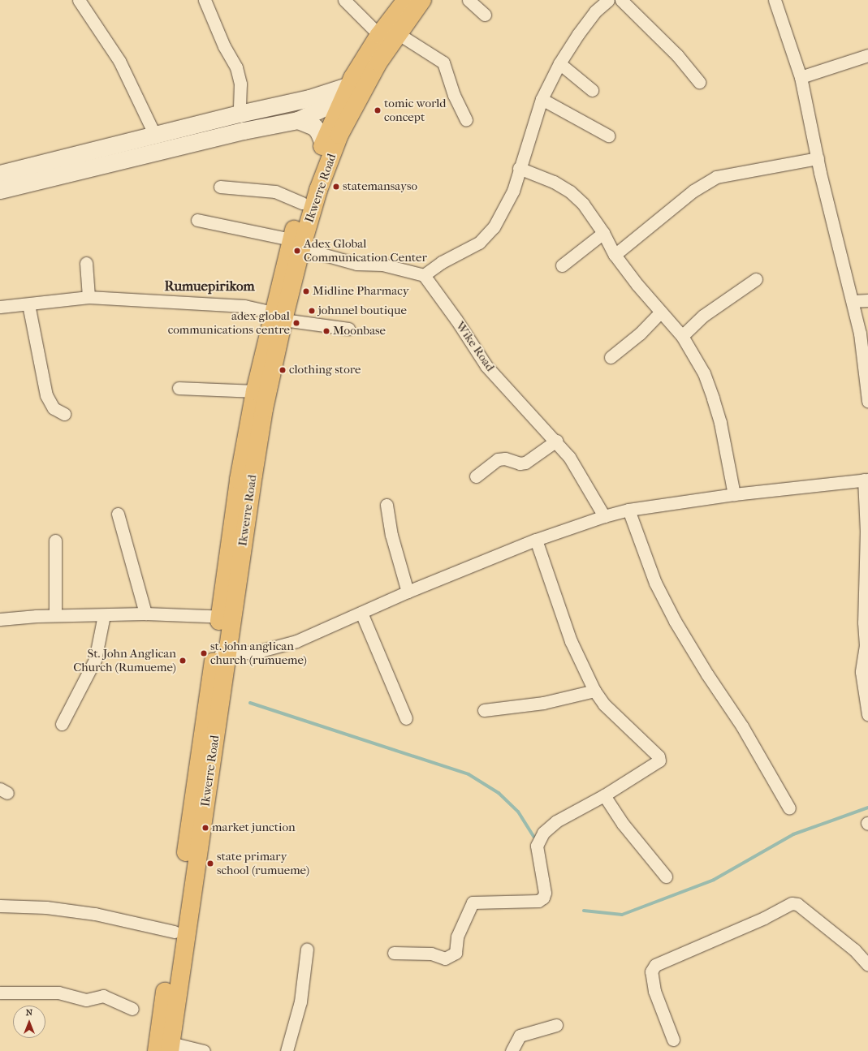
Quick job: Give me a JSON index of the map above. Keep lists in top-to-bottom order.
{
  "streets": {
    "main road": ["Ikwerre Road"],
    "street": ["Wike Road"]
  },
  "districts": ["Rumuepirikom"],
  "places": [
    "tomic world concept",
    "statemansayso",
    "Adex Global Communication Center",
    "Midline Pharmacy",
    "johnnel boutique",
    "adex global communications centre",
    "Moonbase",
    "clothing store",
    "st. john anglican church (rumueme)",
    "St. John Anglican Church (Rumueme)",
    "market junction",
    "state primary school (rumueme)"
  ],
  "north": "top"
}
